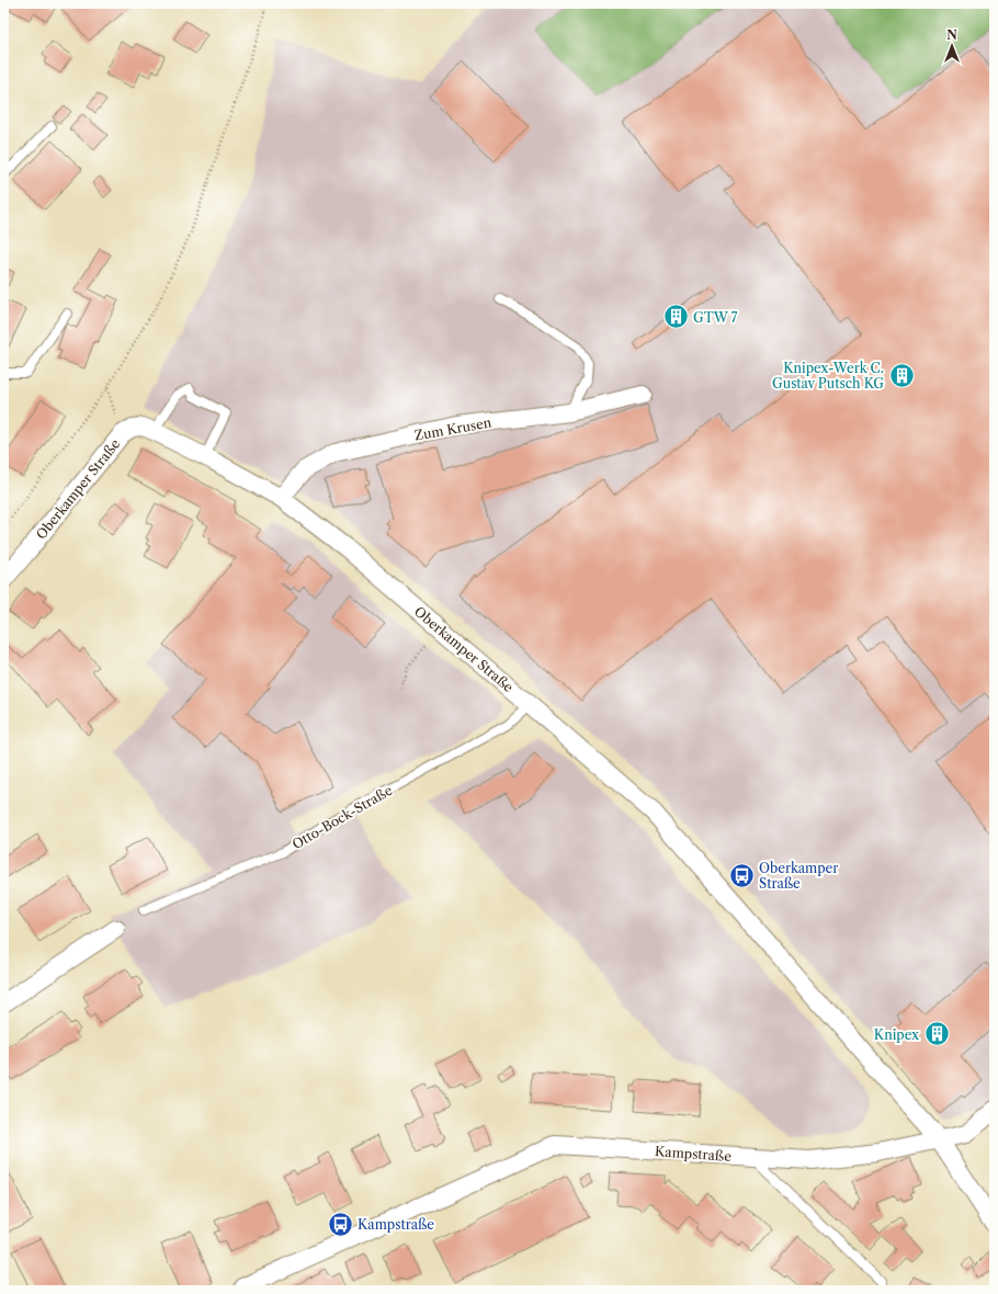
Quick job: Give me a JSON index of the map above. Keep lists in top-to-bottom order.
{
  "streets": {
    "street": ["Zum Krusen", "Oberkamper Straße", "Kampstraße"],
    "lane": ["Otto-Bock-Straße"]
  },
  "crossings": [
    ["Zum Krusen", "Oberkamper Straße"],
    ["Oberkamper Straße", "Otto-Bock-Straße"],
    ["Oberkamper Straße", "Kampstraße"]
  ],
  "places": {
    "building": ["GTW 7", "Knipex-Werk C. Gustav Putsch KG", "Knipex"],
    "bus stop": ["Oberkamper Straße", "Kampstraße"]
  },
  "north": "top"
}
